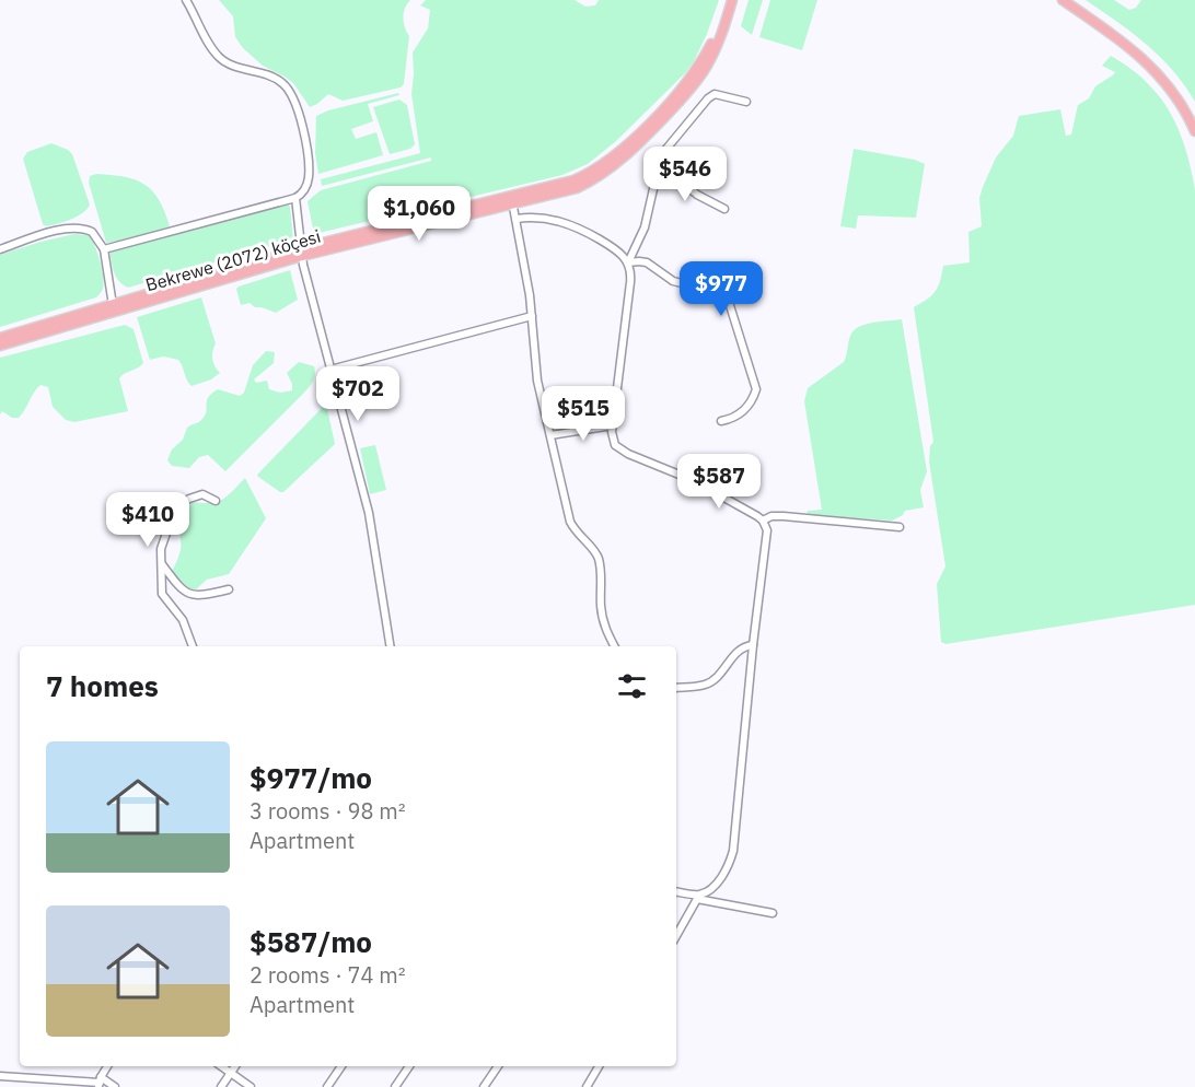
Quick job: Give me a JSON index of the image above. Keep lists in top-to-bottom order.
{
  "streets": {
    "main road": ["Bekrewe (2072) köçesi"]
  },
  "page": {
    "price": [
      "$546",
      "$1,060",
      "$977",
      "$702",
      "$515",
      "$587",
      "$410"
    ],
    "heading": "7 homes",
    "list": [
      {
        "name": "$977/mo",
        "note": "3 rooms · 98 m² · Apartment"
      },
      {
        "name": "$587/mo",
        "note": "2 rooms · 74 m² · Apartment"
      }
    ]
  }
}
